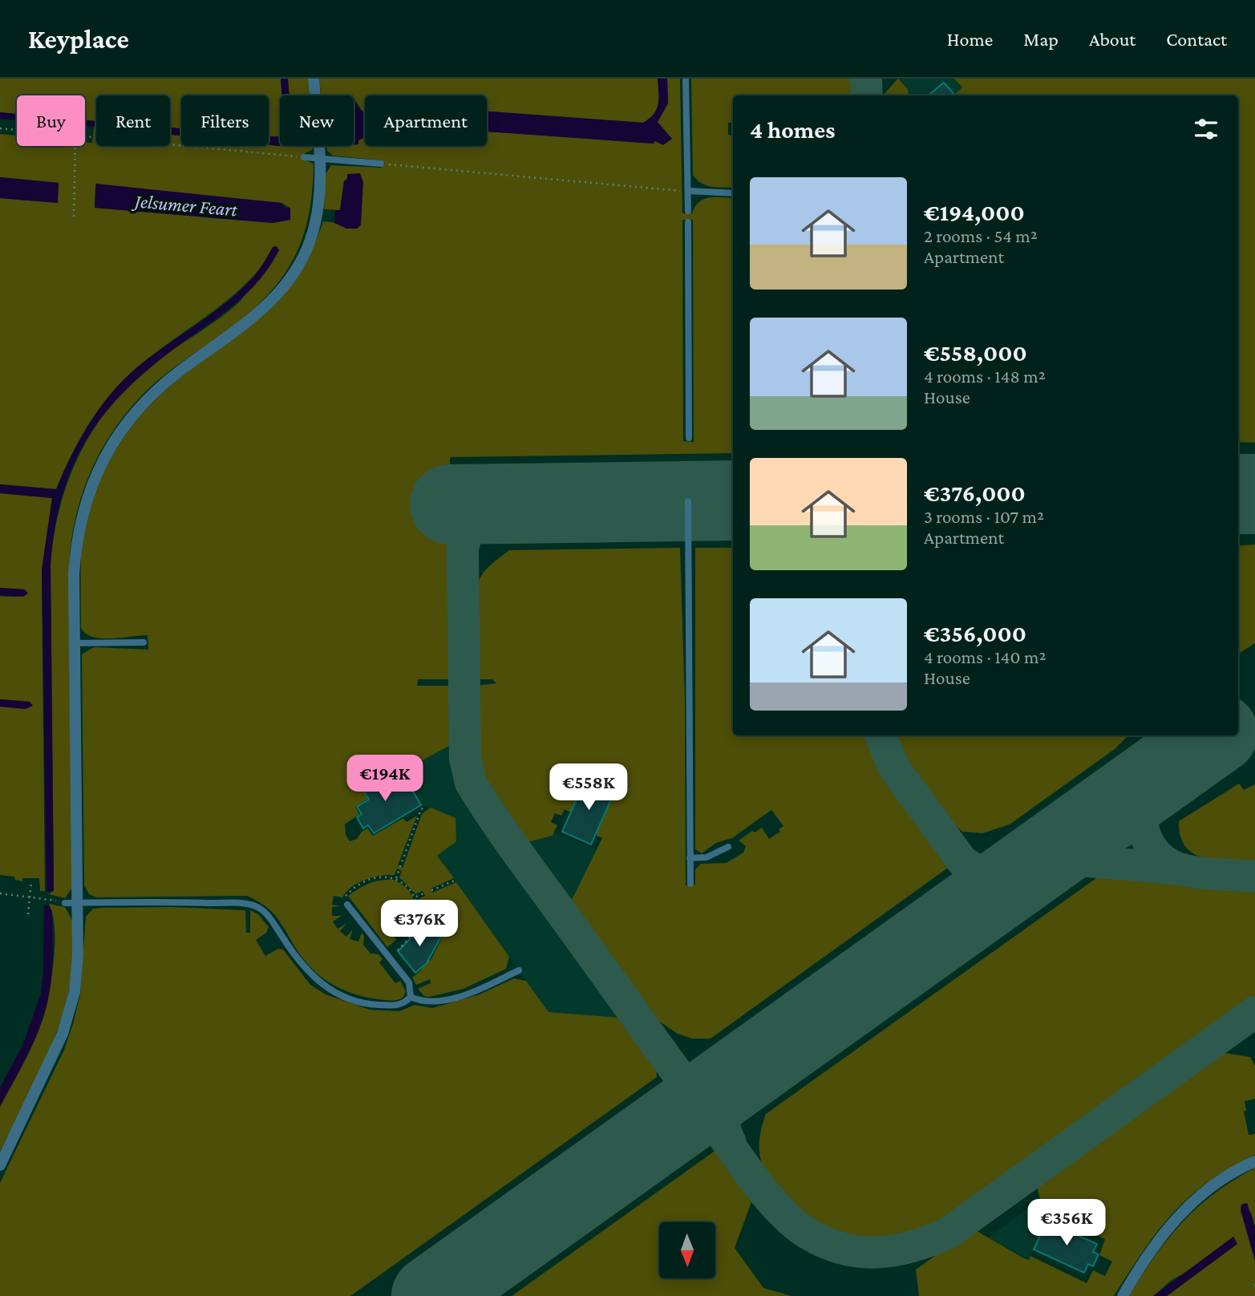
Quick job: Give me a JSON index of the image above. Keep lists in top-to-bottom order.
{
  "water": ["Jelsumer Feart"],
  "north": "bottom",
  "page": {
    "header": "Keyplace",
    "nav": [
      "Home",
      "Map",
      "About",
      "Contact"
    ],
    "chip": [
      "Buy",
      "Rent",
      "Filters",
      "New",
      "Apartment"
    ],
    "heading": "4 homes",
    "list": [
      {
        "name": "€194,000",
        "note": "2 rooms · 54 m² · Apartment"
      },
      {
        "name": "€558,000",
        "note": "4 rooms · 148 m² · House"
      },
      {
        "name": "€376,000",
        "note": "3 rooms · 107 m² · Apartment"
      },
      {
        "name": "€356,000",
        "note": "4 rooms · 140 m² · House"
      }
    ],
    "price": [
      "€194K",
      "€558K",
      "€376K",
      "€356K"
    ]
  }
}
